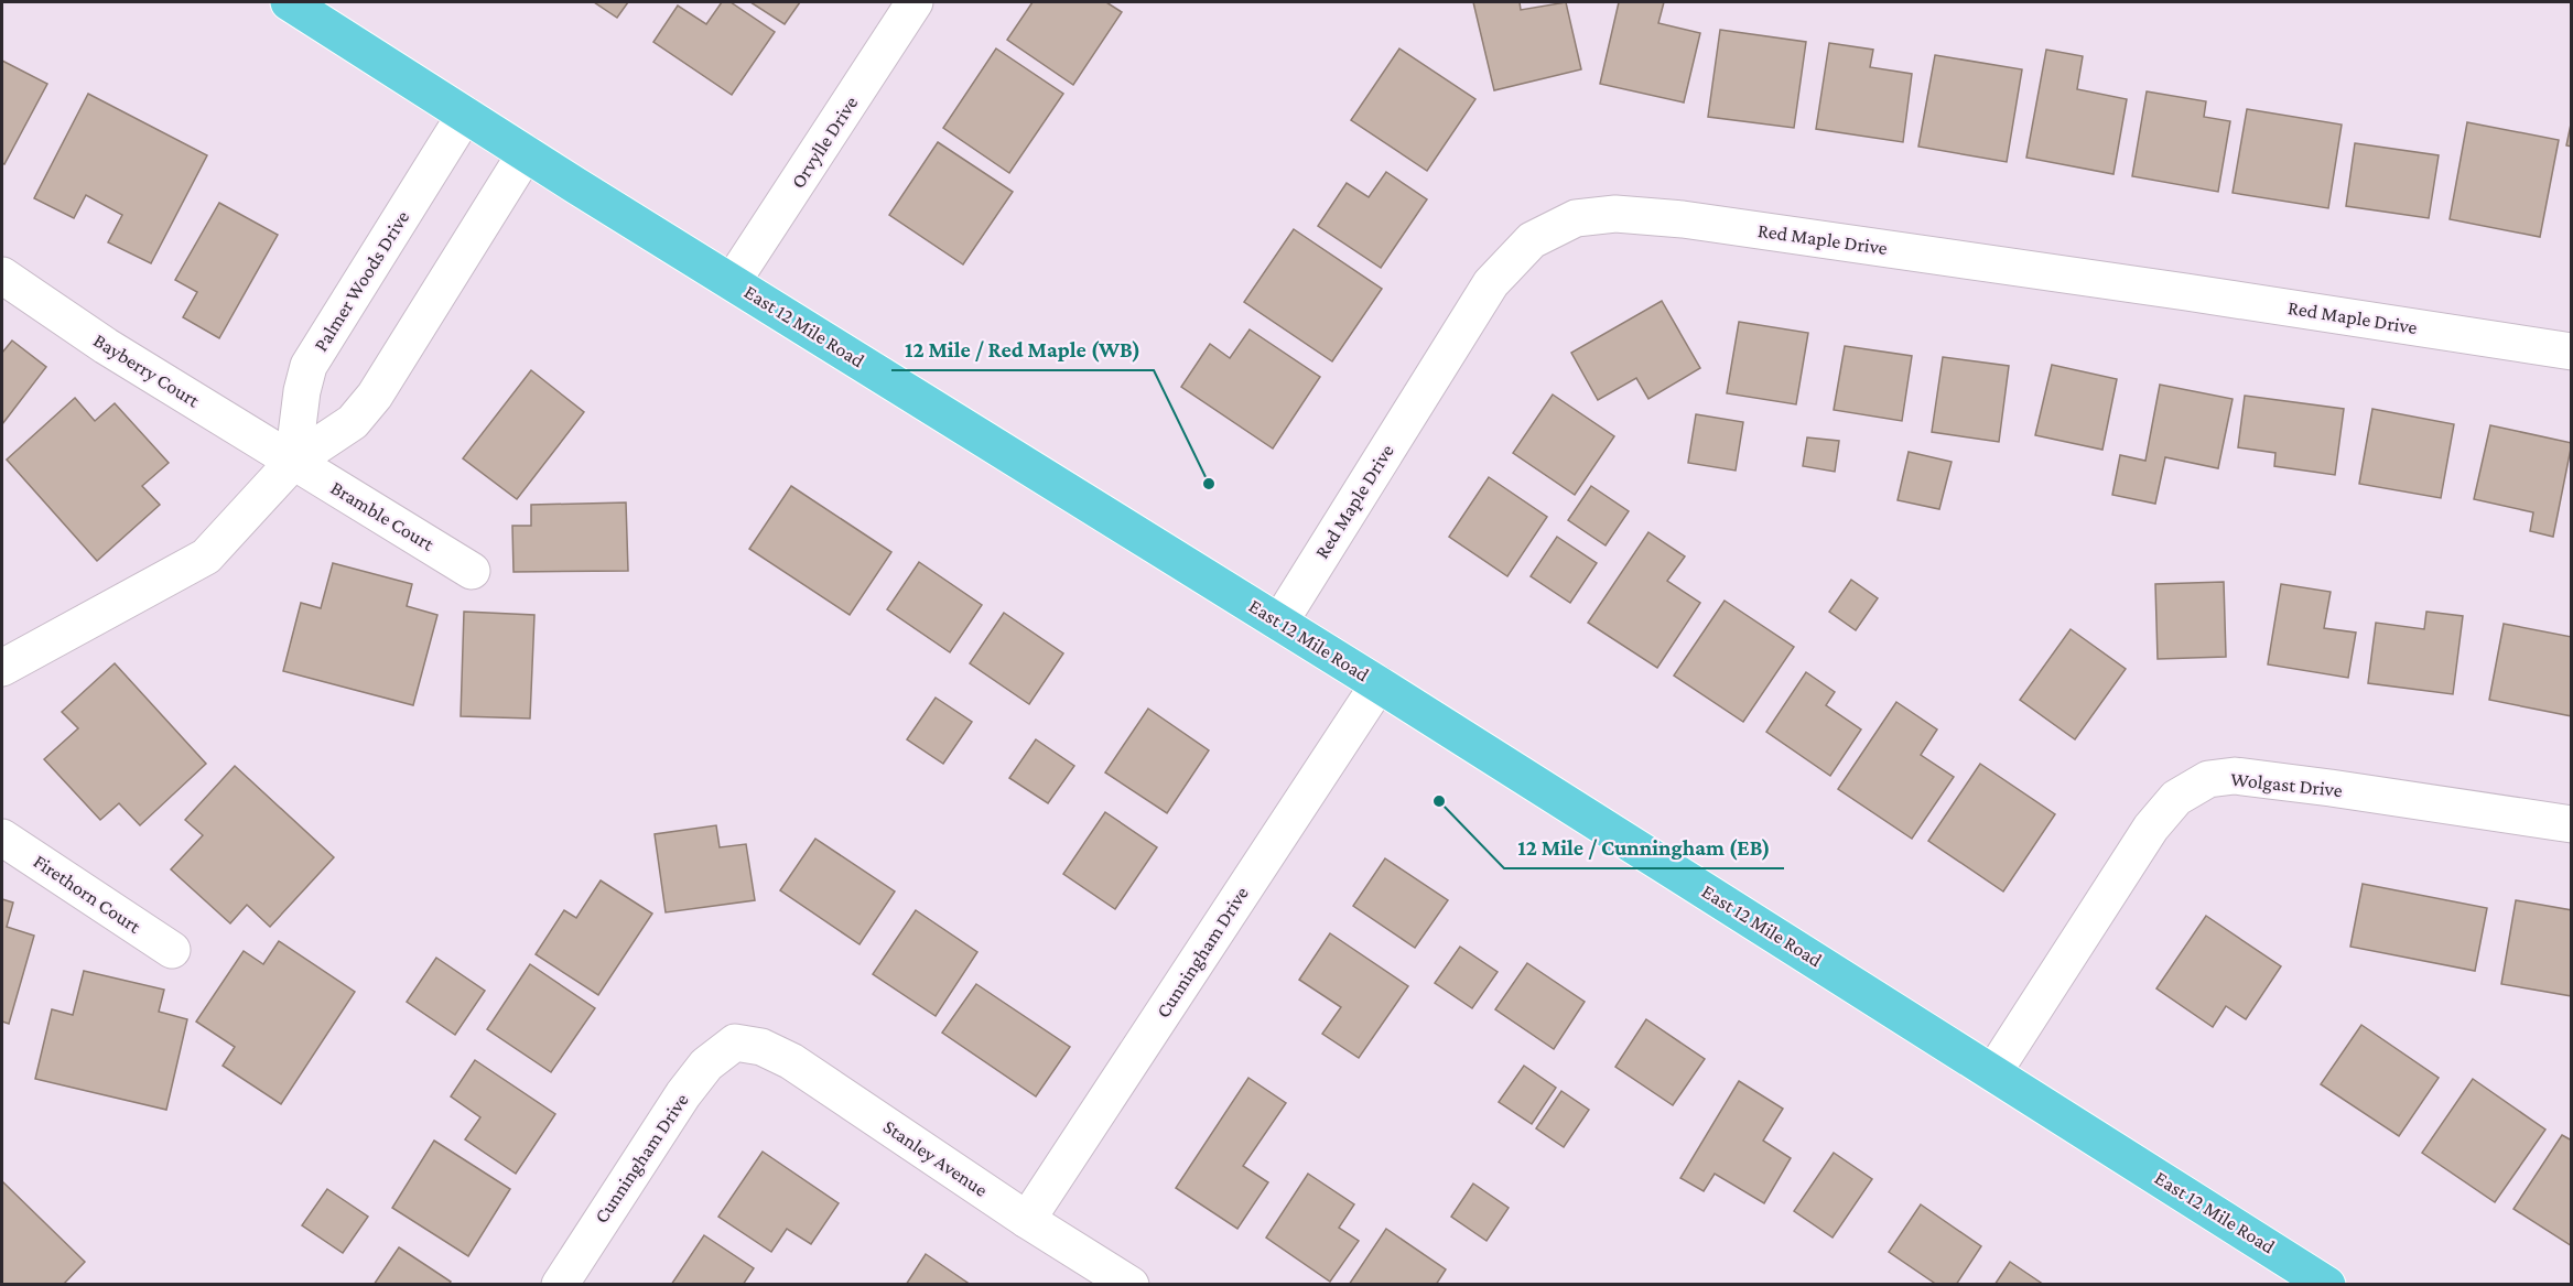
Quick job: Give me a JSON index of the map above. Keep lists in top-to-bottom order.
{
  "streets": {
    "main road": ["East 12 Mile Road"],
    "street": [
      "Orvylle Drive",
      "Red Maple Drive",
      "Palmer Woods Drive",
      "Bayberry Court",
      "Bramble Court",
      "Wolgast Drive",
      "Firethorn Court",
      "Cunningham Drive",
      "Stanley Avenue"
    ]
  },
  "crossings": [
    ["Orvylle Drive", "East 12 Mile Road"],
    ["Red Maple Drive", "East 12 Mile Road"],
    ["Palmer Woods Drive", "East 12 Mile Road"],
    ["Palmer Woods Drive", "Bayberry Court"],
    ["Palmer Woods Drive", "Bramble Court"],
    ["East 12 Mile Road", "Wolgast Drive"],
    ["East 12 Mile Road", "Cunningham Drive"],
    ["Bayberry Court", "Bramble Court"],
    ["Cunningham Drive", "Stanley Avenue"]
  ],
  "places": ["12 Mile / Red Maple (WB)", "12 Mile / Cunningham (EB)"]
}
